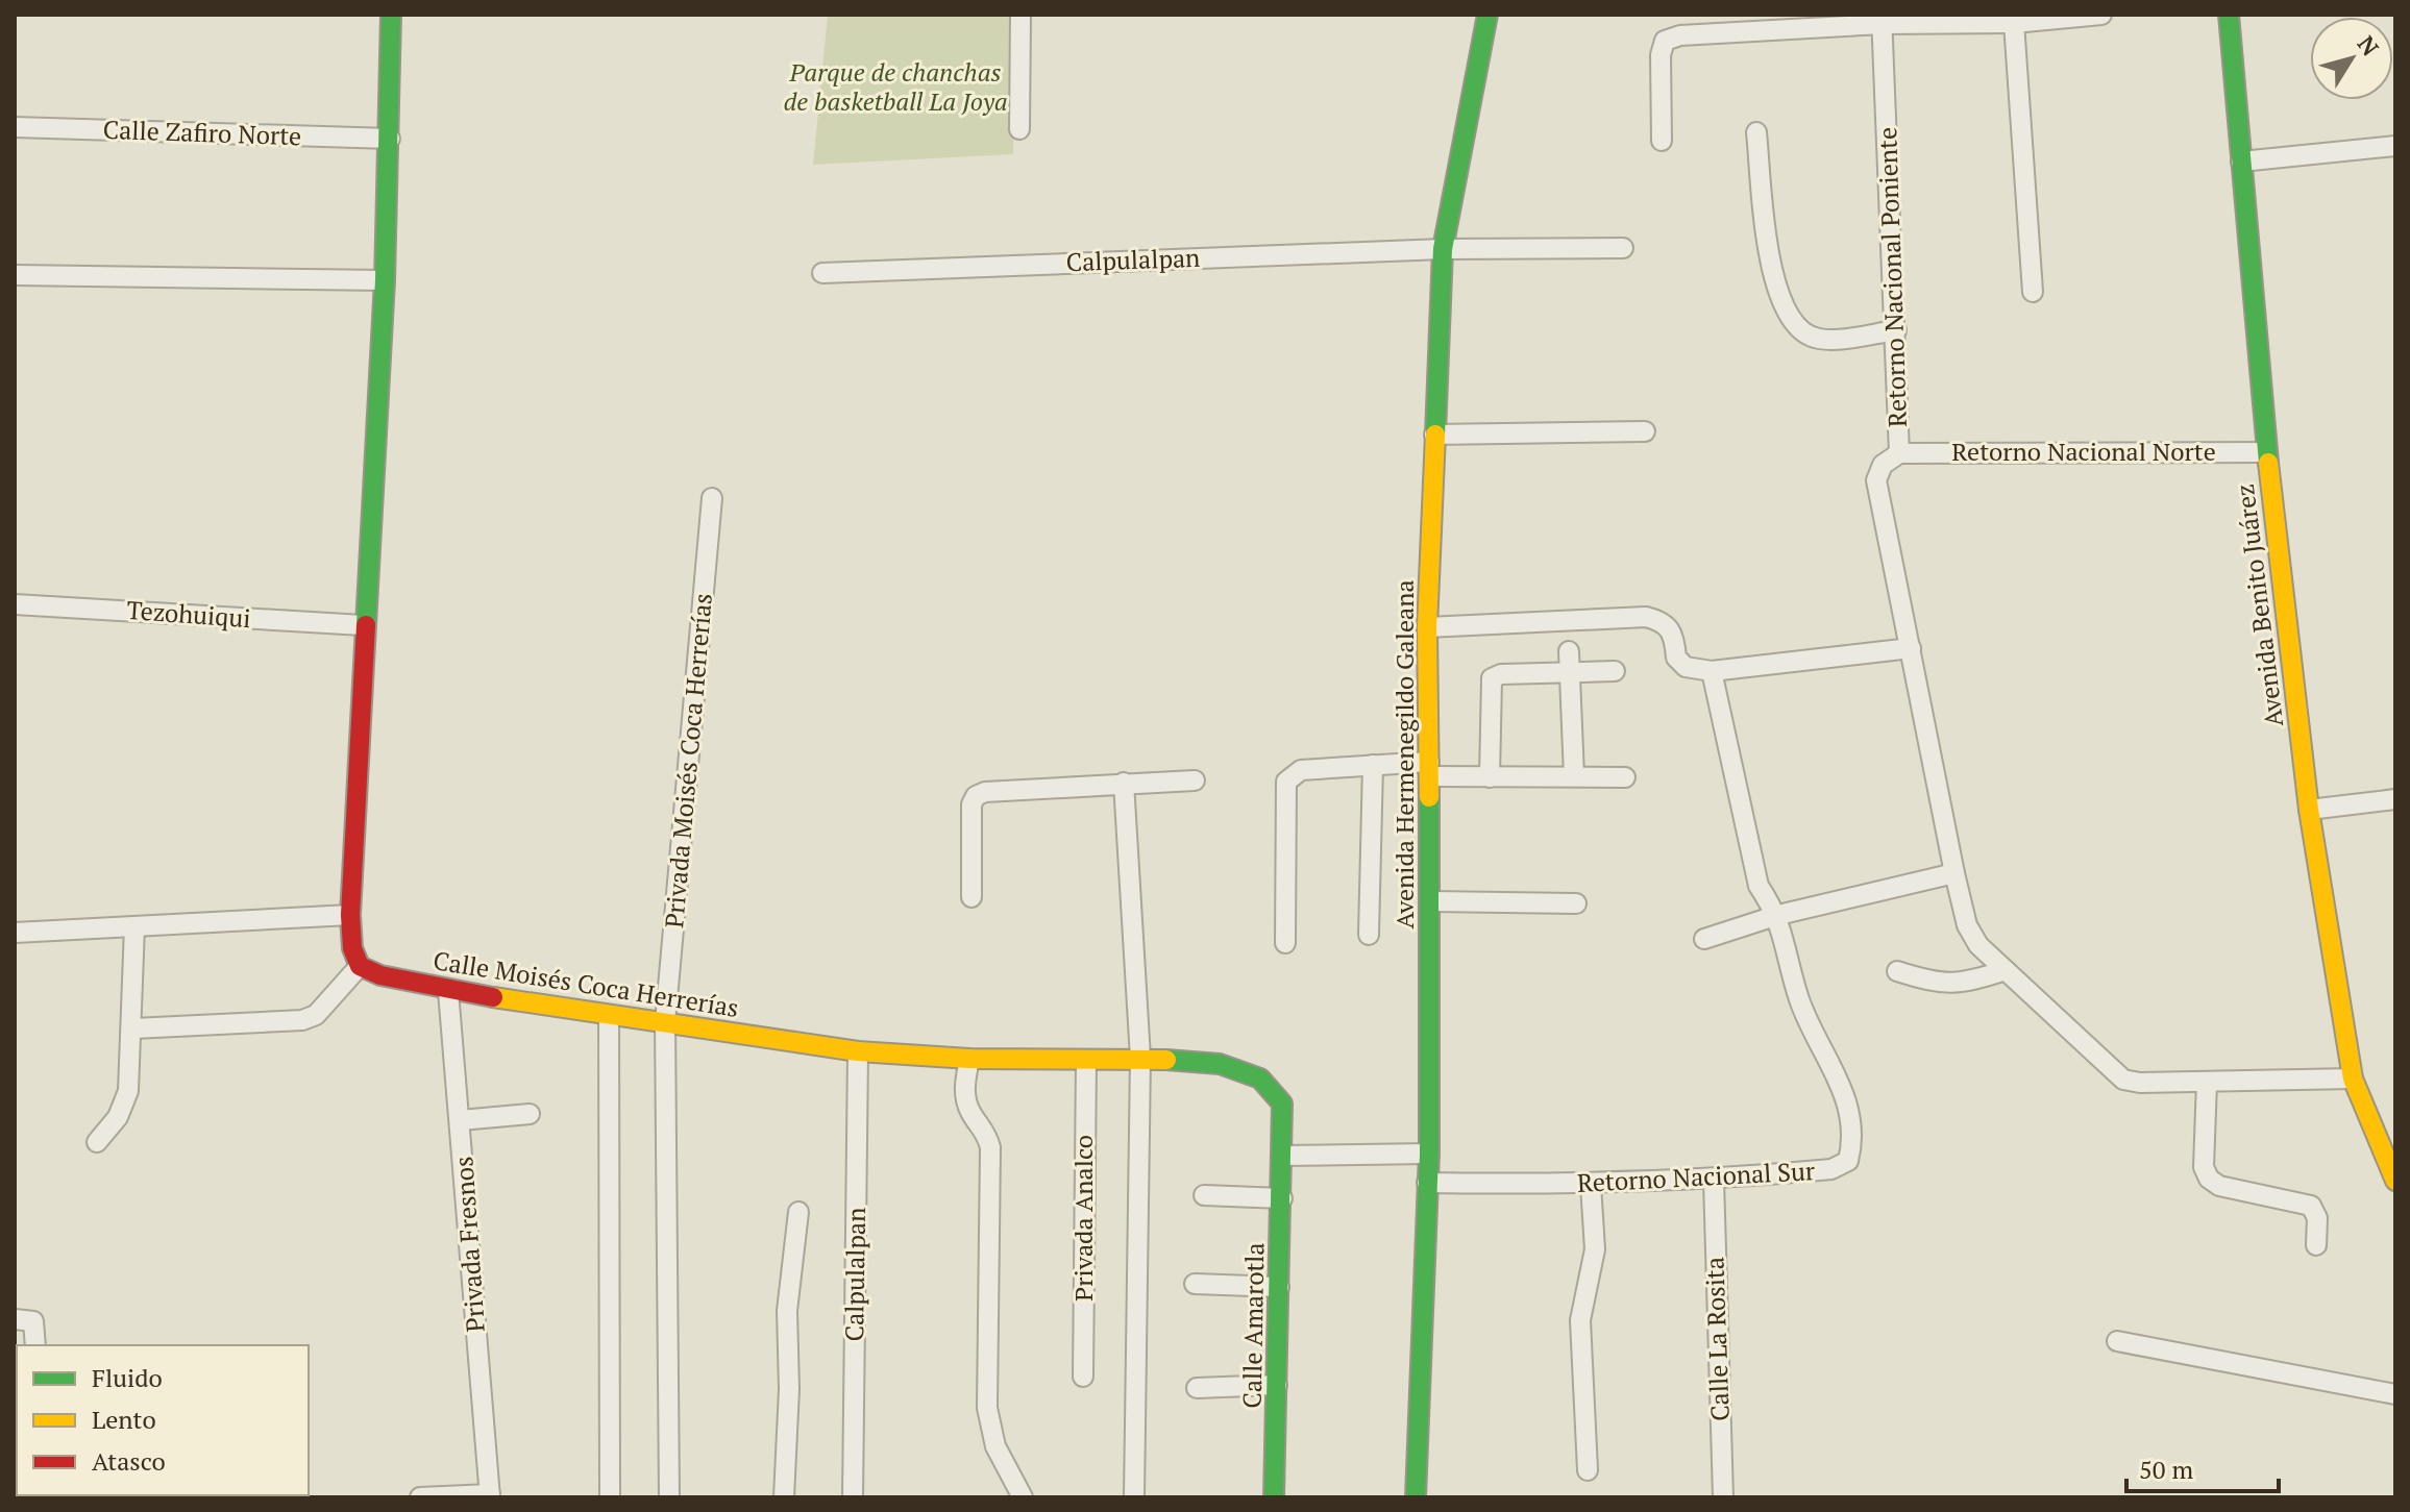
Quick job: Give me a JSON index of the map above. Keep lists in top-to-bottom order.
{
  "streets": {
    "street": [
      "Calle Zafiro Norte",
      "Calpulalpan",
      "Retorno Nacional Poniente",
      "Retorno Nacional Norte",
      "Avenida Benito Juárez",
      "Tezohuiqui",
      "Avenida Hermenegildo Galeana",
      "Privada Moisés Coca Herrerías",
      "Calle Moisés Coca Herrerías",
      "Retorno Nacional Sur",
      "Privada Analco",
      "Privada Fresnos",
      "Calle Amarotla",
      "Calle La Rosita"
    ]
  },
  "crossings": [
    ["Calpulalpan", "Avenida Hermenegildo Galeana"],
    ["Calpulalpan", "Calle Moisés Coca Herrerías"],
    ["Retorno Nacional Poniente", "Retorno Nacional Norte"],
    ["Retorno Nacional Poniente", "Avenida Benito Juárez"],
    ["Retorno Nacional Norte", "Avenida Benito Juárez"],
    ["Avenida Hermenegildo Galeana", "Retorno Nacional Sur"],
    ["Privada Moisés Coca Herrerías", "Calle Moisés Coca Herrerías"],
    ["Calle Moisés Coca Herrerías", "Privada Analco"],
    ["Calle Moisés Coca Herrerías", "Privada Fresnos"],
    ["Calle Moisés Coca Herrerías", "Calle Amarotla"],
    ["Retorno Nacional Sur", "Calle La Rosita"]
  ],
  "parks": ["Parque de chanchas de basketball La Joya"],
  "legend": ["Fluido", "Lento", "Atasco"],
  "scale_bar": "50 m",
  "north": "top right"
}
